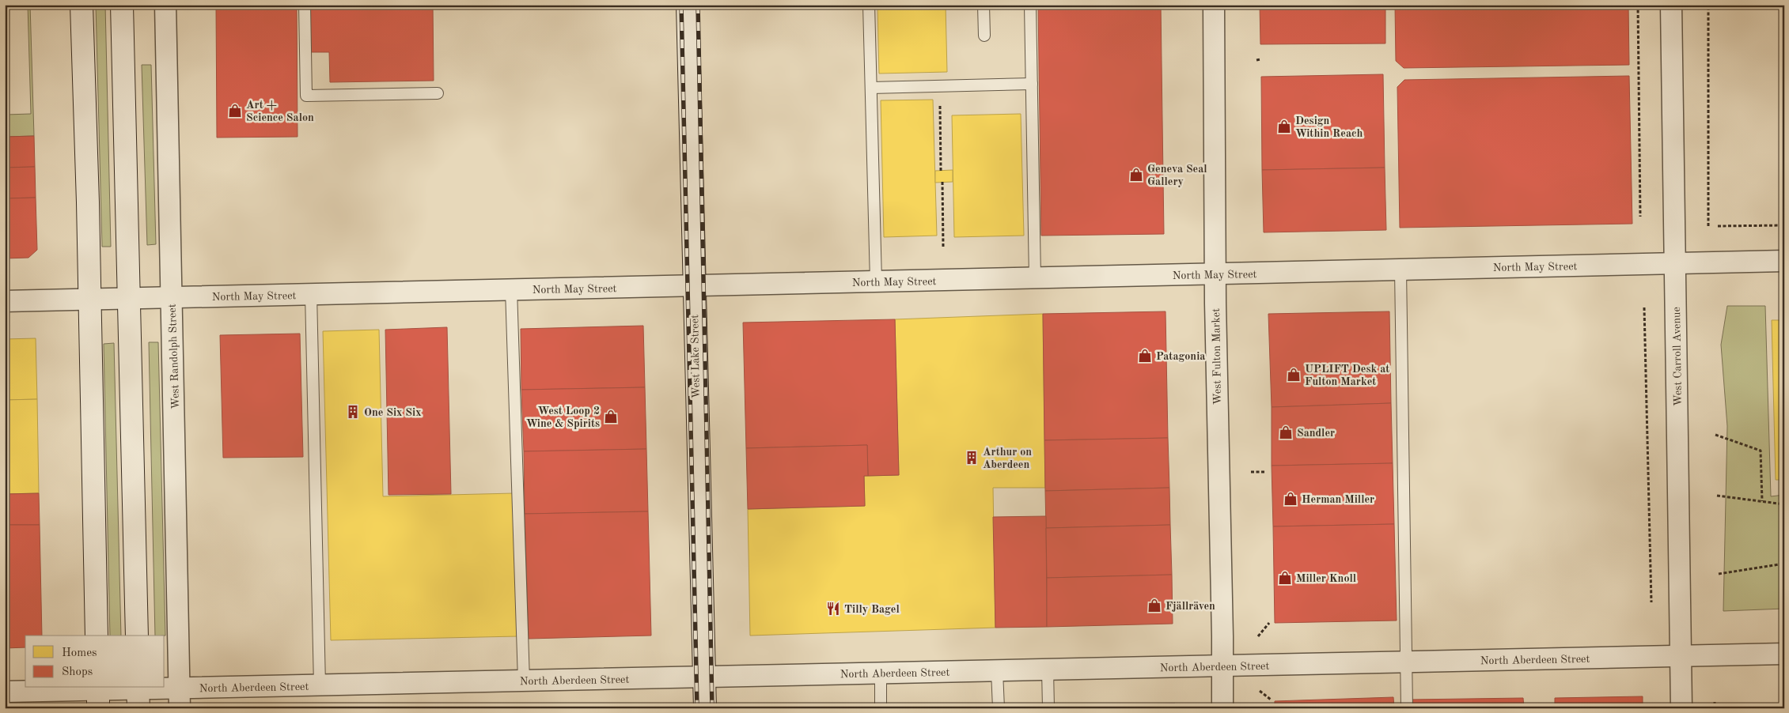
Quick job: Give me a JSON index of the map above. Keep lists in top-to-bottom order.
{
  "streets": {
    "main road": ["West Lake Street"],
    "street": [
      "North May Street",
      "West Randolph Street",
      "West Fulton Market",
      "West Carroll Avenue",
      "North Aberdeen Street"
    ]
  },
  "crossings": [
    ["North May Street", "West Randolph Street"],
    ["North May Street", "West Lake Street"],
    ["North May Street", "West Fulton Market"],
    ["North May Street", "West Carroll Avenue"],
    ["West Randolph Street", "North Aberdeen Street"],
    ["West Lake Street", "North Aberdeen Street"],
    ["West Fulton Market", "North Aberdeen Street"],
    ["West Carroll Avenue", "North Aberdeen Street"]
  ],
  "places": {
    "shop": [
      "Art + Science Salon",
      "Design Within Reach",
      "Geneva Seal Gallery",
      "Patagonia",
      "UPLIFT Desk at Fulton Market",
      "West Loop 2 Wine & Spirits",
      "Sandler",
      "Herman Miller",
      "Miller Knoll",
      "Fjällräven"
    ],
    "building": ["One Six Six", "Arthur on Aberdeen"],
    "restaurant": ["Tilly Bagel"]
  },
  "legend": ["Homes", "Shops"]
}
